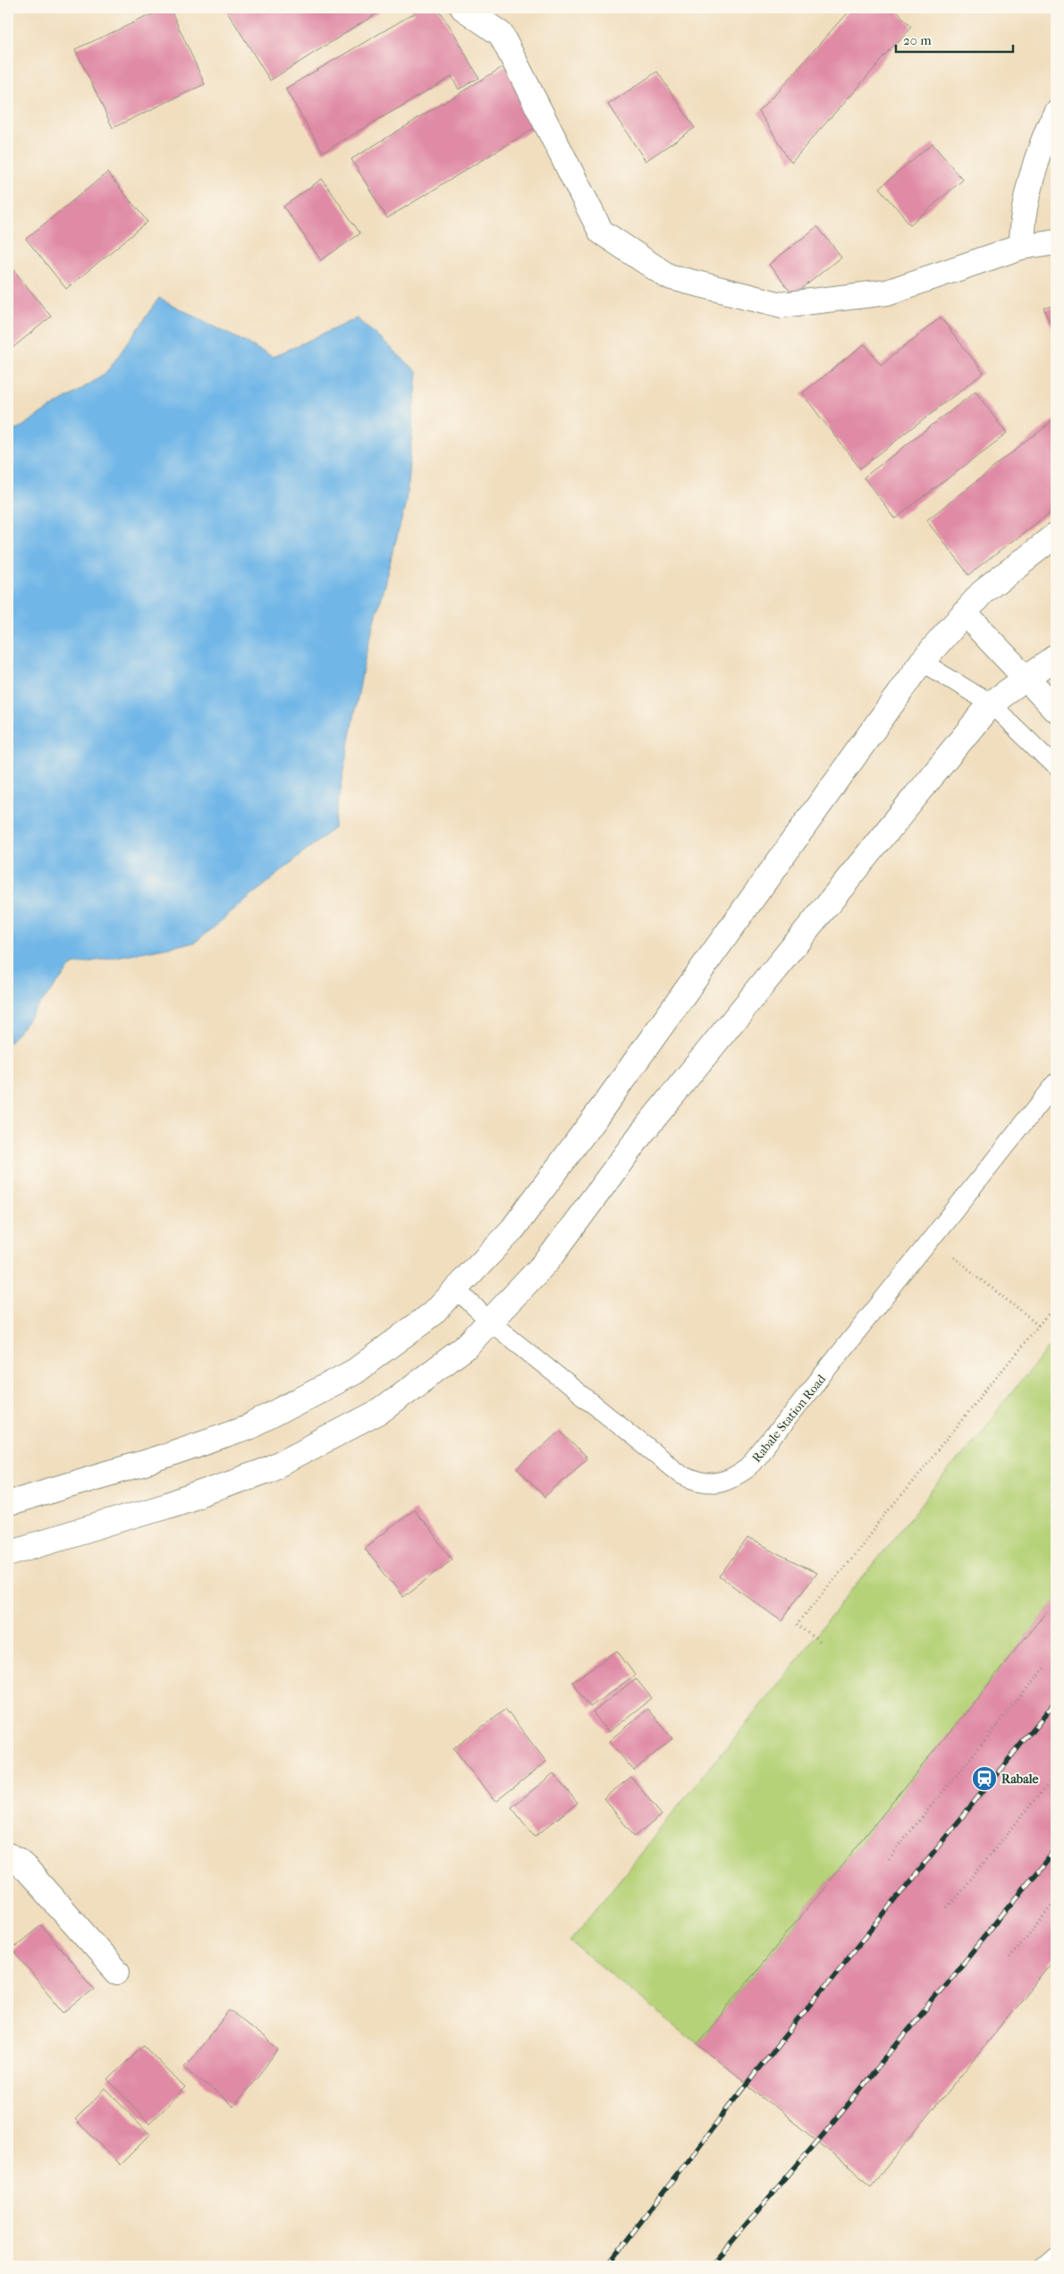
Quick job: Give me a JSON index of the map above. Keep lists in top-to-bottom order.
{
  "streets": {
    "lane": ["Rabale Station Road"]
  },
  "places": {
    "station": ["Rabale"]
  },
  "scale_bar": "20 m"
}
